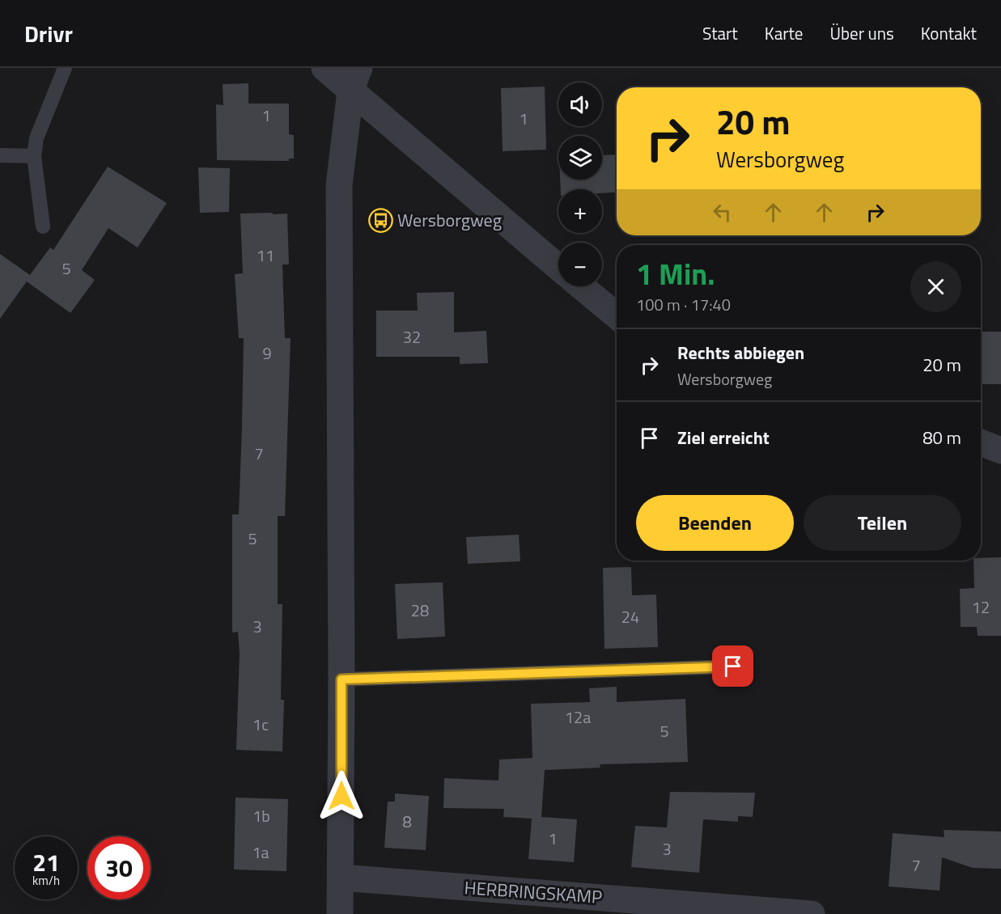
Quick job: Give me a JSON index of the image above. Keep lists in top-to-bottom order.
{
  "streets": {
    "street": ["HERBRINGSKAMP"]
  },
  "places": {
    "bus stop": ["Wersborgweg"]
  },
  "house_numbers": [
    "1",
    "1",
    "11",
    "5",
    "32",
    "9",
    "7",
    "5",
    "12",
    "28",
    "24",
    "3",
    "12a",
    "1c",
    "5",
    "1b",
    "8",
    "1",
    "3",
    "1a",
    "7"
  ],
  "page": {
    "header": "Drivr",
    "nav": [
      "Start",
      "Karte",
      "Über uns",
      "Kontakt"
    ],
    "map_buttons": ["+", "−"],
    "turn": ["20 m", "Wersborgweg"],
    "heading": ["1 Min.", "100 m · 17:40"],
    "list": [
      {
        "name": "Rechts abbiegen",
        "note": "Wersborgweg",
        "value": "20 m"
      },
      {
        "name": "Ziel erreicht",
        "value": "80 m"
      }
    ],
    "buttons": ["Beenden", "Teilen"],
    "speed": "21 km/h",
    "limit": "30"
  }
}
